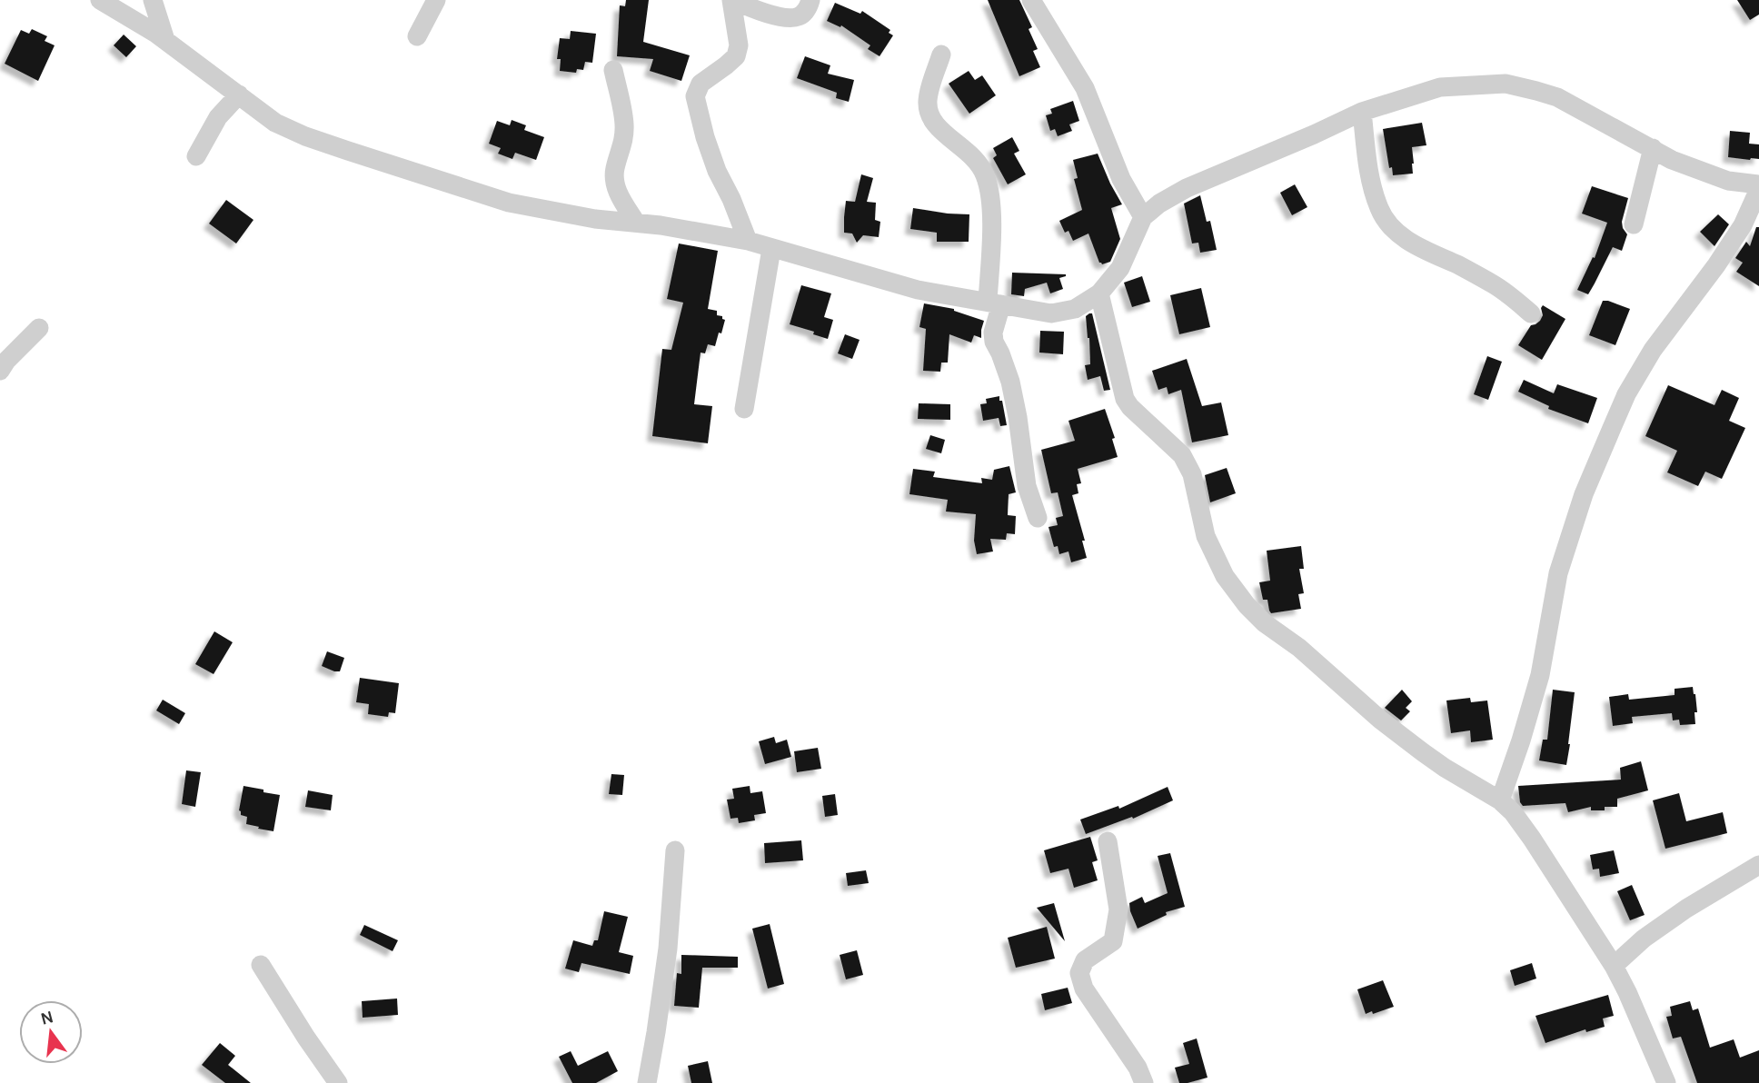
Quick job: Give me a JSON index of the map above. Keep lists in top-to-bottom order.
{
  "north": "top"
}
